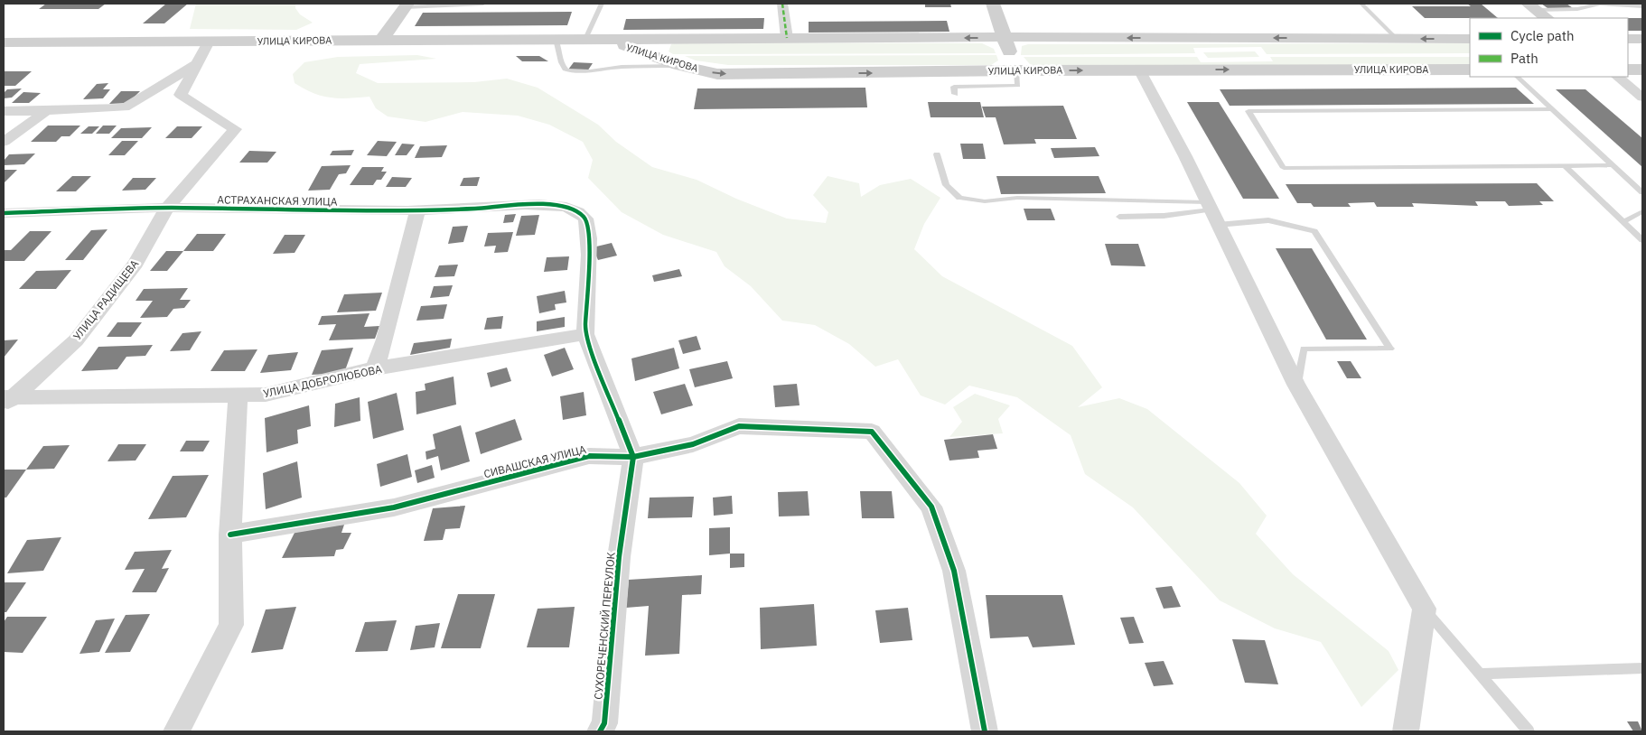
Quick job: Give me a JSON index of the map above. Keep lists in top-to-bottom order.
{
  "streets": {
    "main road": ["УЛИЦА КИРОВА"],
    "street": [
      "АСТРАХАНСКАЯ УЛИЦА",
      "УЛИЦА РАДИЩЕВА",
      "УЛИЦА ДОБРОЛЮБОВА",
      "СИВАШСКАЯ УЛИЦА",
      "СУХОРЕЧЕНСКИЙ ПЕРЕУЛОК"
    ]
  },
  "crossings": [
    ["УЛИЦА КИРОВА", "УЛИЦА РАДИЩЕВА"],
    ["АСТРАХАНСКАЯ УЛИЦА", "УЛИЦА РАДИЩЕВА"],
    ["АСТРАХАНСКАЯ УЛИЦА", "СУХОРЕЧЕНСКИЙ ПЕРЕУЛОК"],
    ["УЛИЦА РАДИЩЕВА", "УЛИЦА ДОБРОЛЮБОВА"],
    ["УЛИЦА ДОБРОЛЮБОВА", "СУХОРЕЧЕНСКИЙ ПЕРЕУЛОК"],
    ["СИВАШСКАЯ УЛИЦА", "СУХОРЕЧЕНСКИЙ ПЕРЕУЛОК"]
  ],
  "legend": ["Cycle path", "Path"]
}
